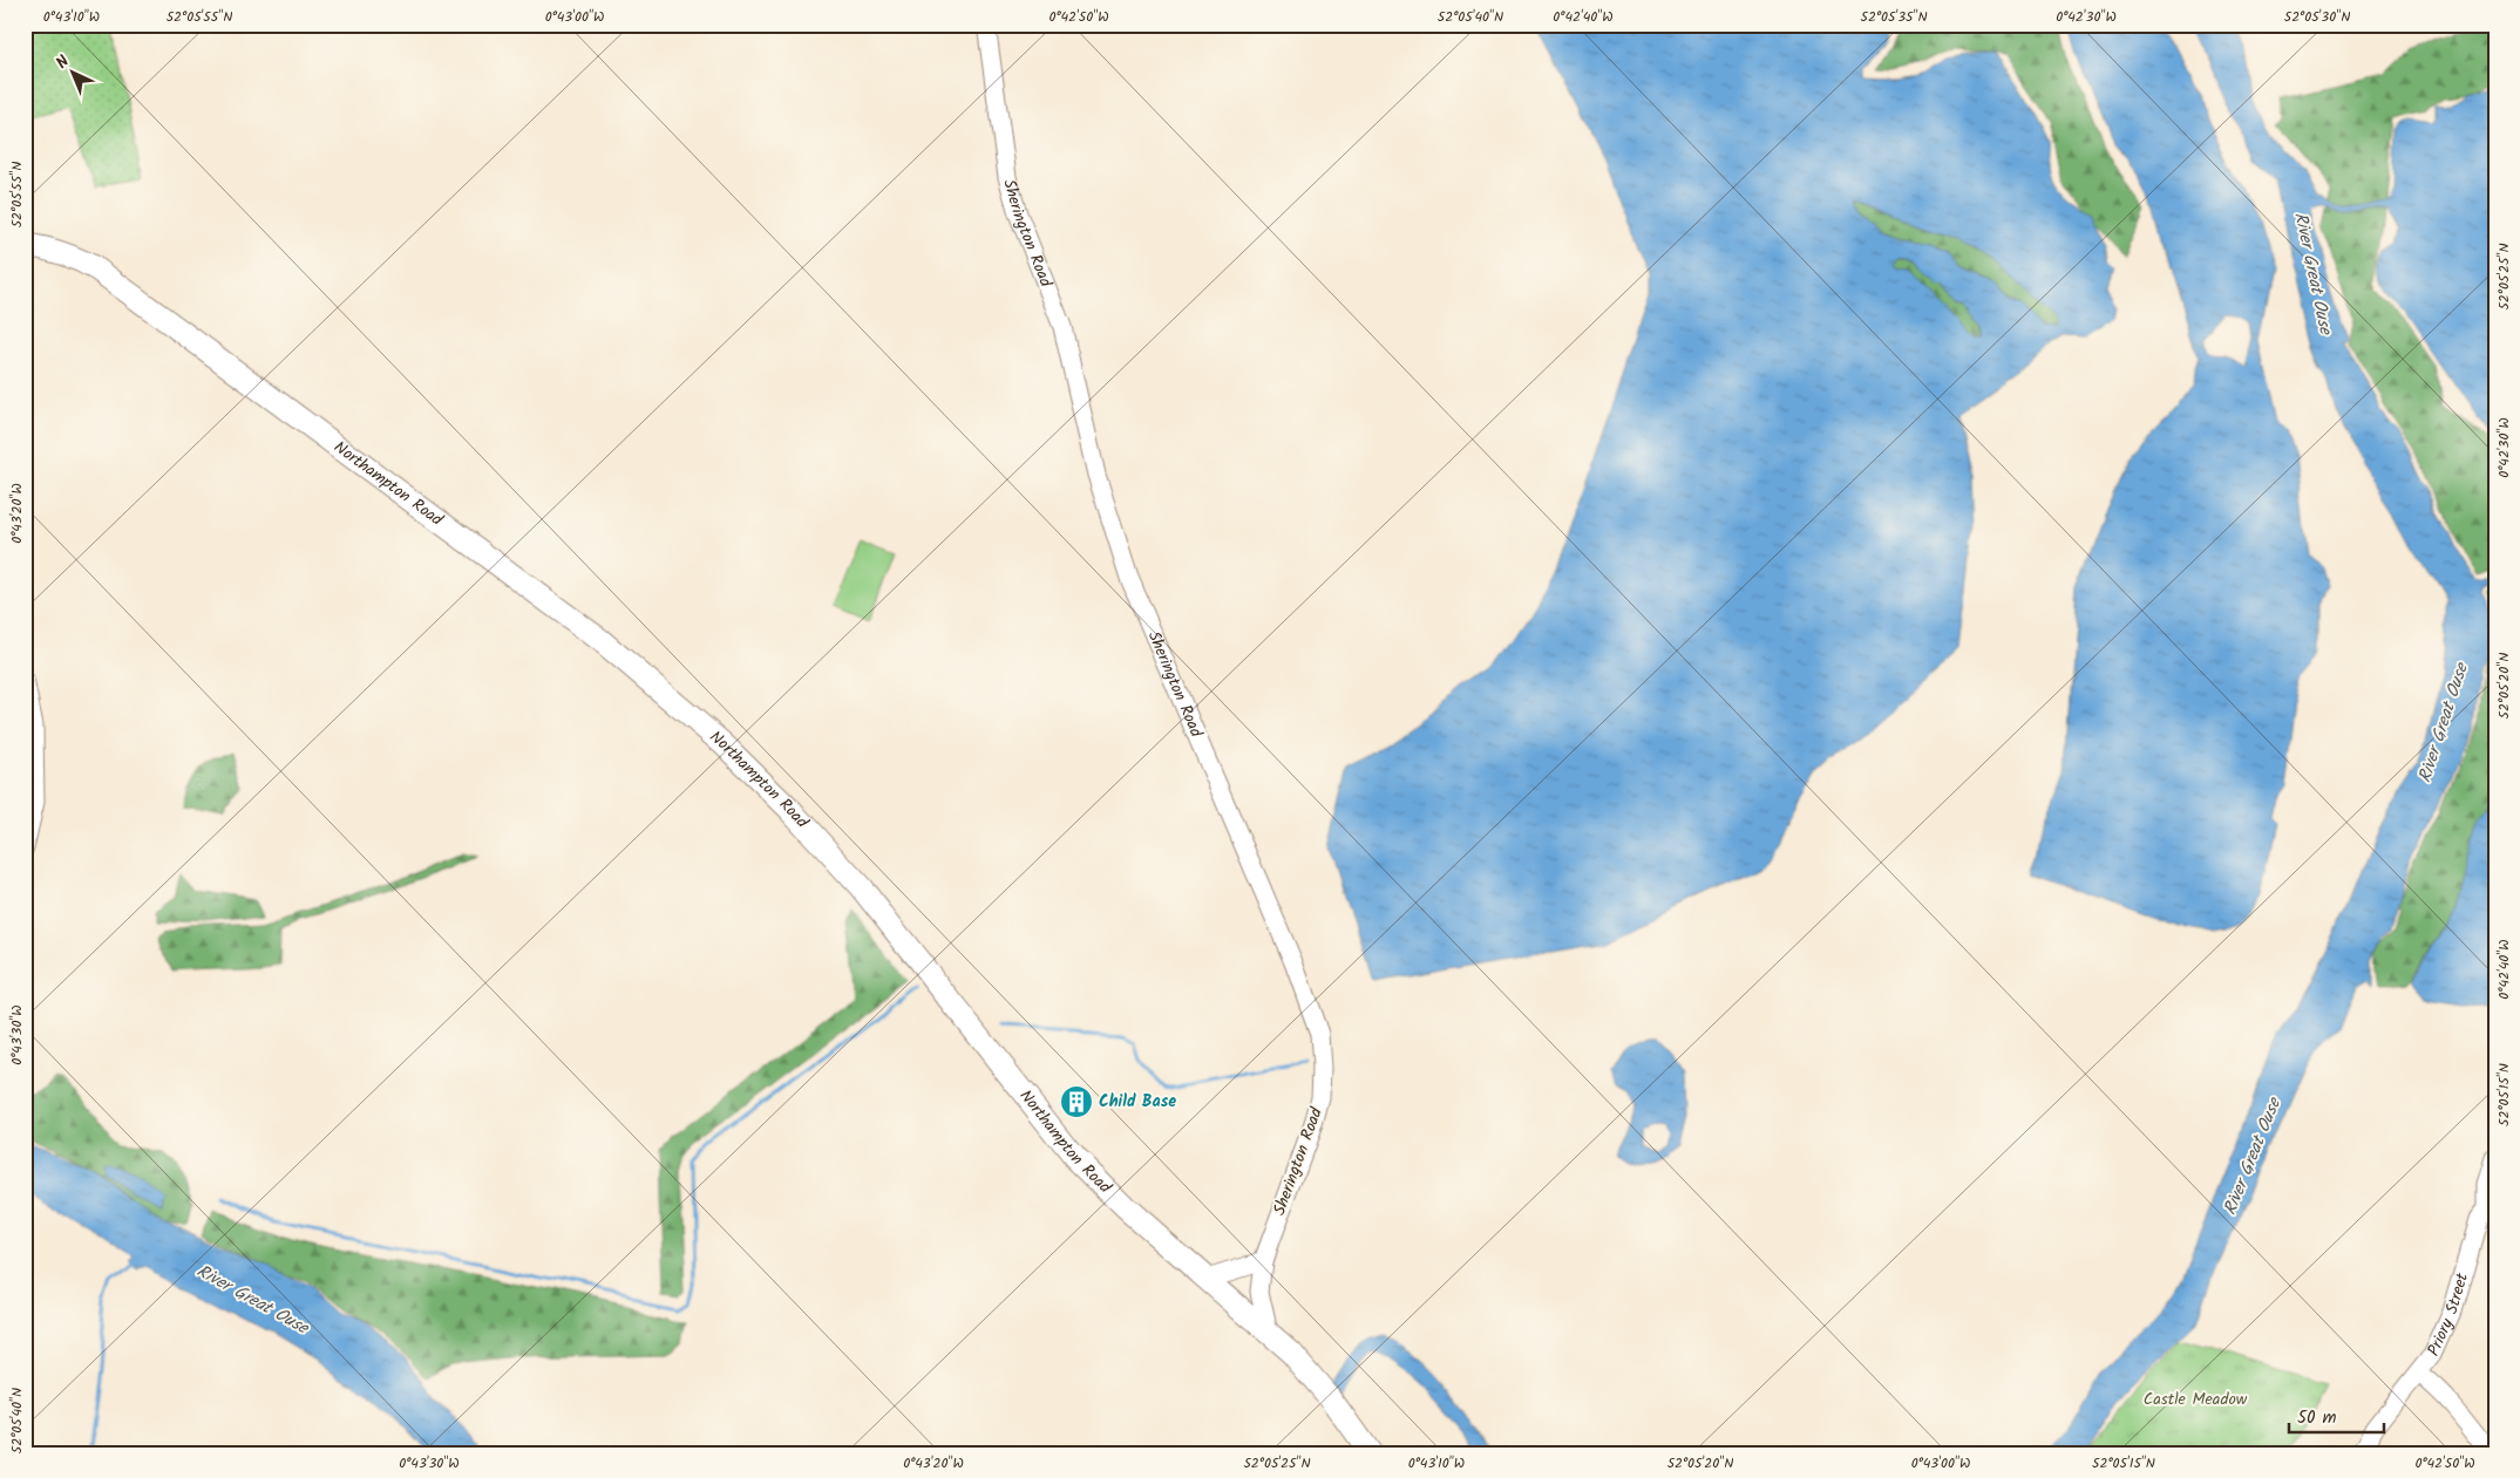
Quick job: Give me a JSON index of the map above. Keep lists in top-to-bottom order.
{
  "streets": {
    "main road": ["Northampton Road"],
    "street": ["Sherington Road", "Priory Street"]
  },
  "crossings": [
    ["Sherington Road", "Northampton Road"]
  ],
  "water": ["River Great Ouse"],
  "parks": ["Castle Meadow"],
  "places": {
    "building": ["Child Base"]
  },
  "scale_bar": "50 m",
  "north": "top left",
  "coordinates": [
    "0°43'10\"W",
    "52°05'55\"N",
    "0°43'00\"W",
    "0°42'50\"W",
    "52°05'40\"N",
    "0°42'40\"W",
    "52°05'35\"N",
    "0°42'30\"W",
    "52°05'30\"N",
    "52°05'25\"N",
    "0°43'20\"W",
    "52°05'20\"N",
    "0°43'30\"W",
    "52°05'15\"N"
  ]
}
